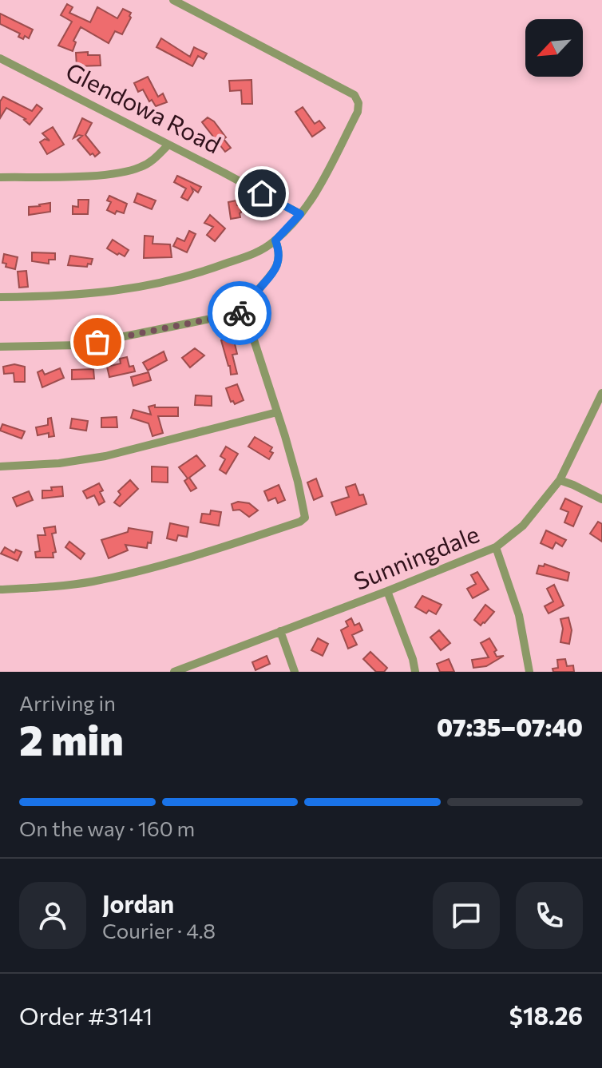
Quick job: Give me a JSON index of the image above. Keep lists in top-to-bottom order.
{
  "streets": {
    "street": ["Glendowa Road", "Sunningdale"]
  },
  "north": "bottom left",
  "page": {
    "heading": ["2 min", "Arriving in", "07:35–07:40"],
    "panel": [
      "Jordan",
      "Courier · 4.8",
      "Order #3141",
      "$18.26"
    ],
    "bar": "On the way · 160 m"
  }
}
